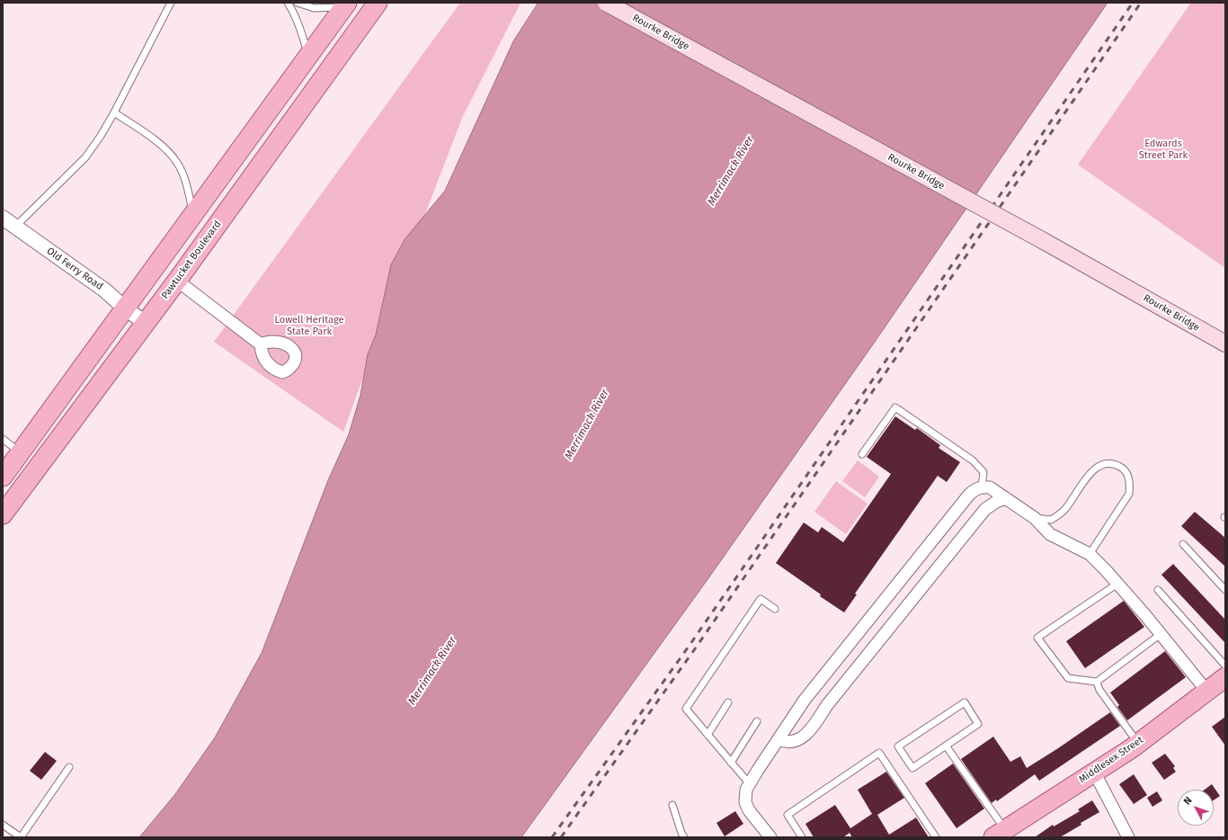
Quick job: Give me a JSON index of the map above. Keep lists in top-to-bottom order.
{
  "streets": {
    "main road": ["Rourke Bridge", "Pawtucket Boulevard", "Middlesex Street"],
    "street": ["Old Ferry Road"]
  },
  "crossings": [
    ["Pawtucket Boulevard", "Old Ferry Road"]
  ],
  "water": ["Merrimack River"],
  "parks": ["Edwards Street Park", "Lowell Heritage State Park"],
  "north": "top left"
}
